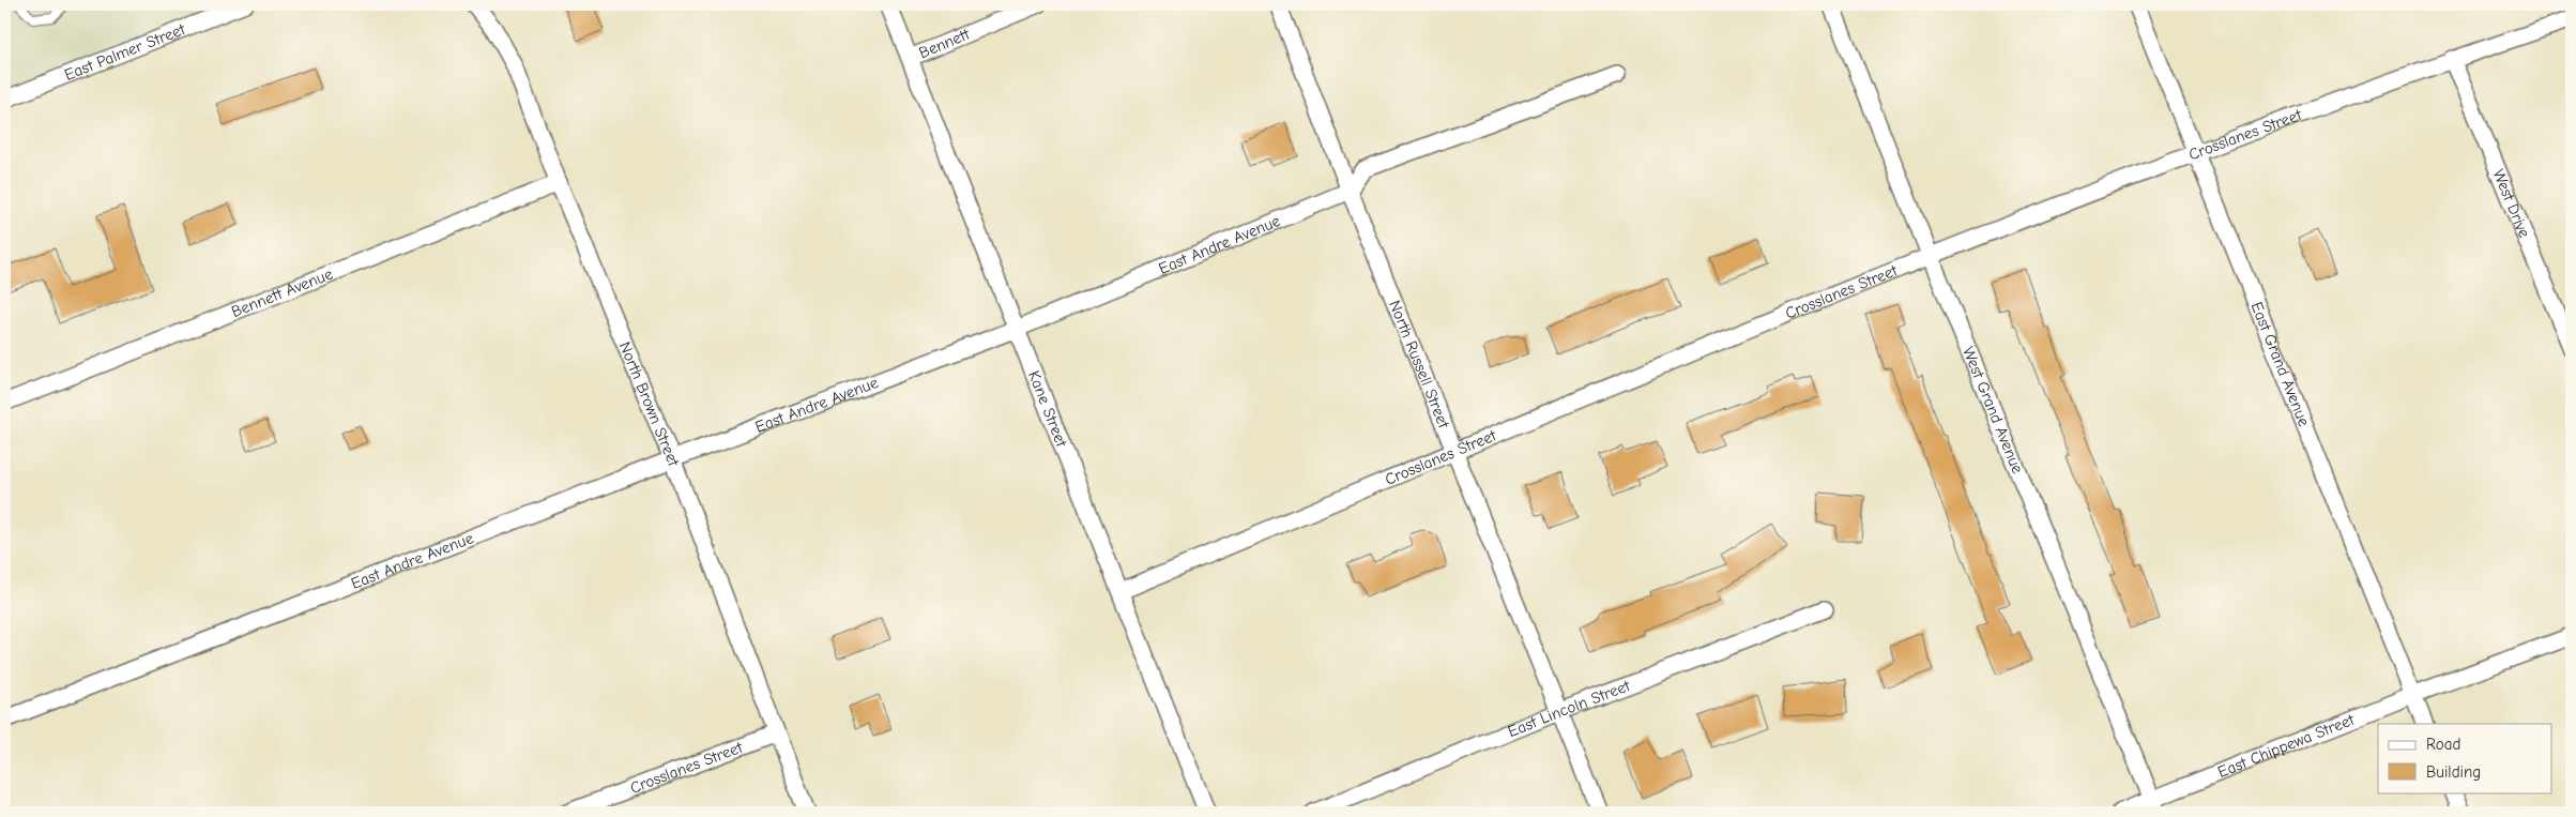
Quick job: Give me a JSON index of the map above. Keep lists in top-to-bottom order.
{
  "streets": {
    "street": [
      "Bennett",
      "East Palmer Street",
      "Crosslanes Street",
      "West Drive",
      "East Andre Avenue",
      "Bennett Avenue",
      "North Russell Street",
      "East Grand Avenue",
      "North Brown Street",
      "Kane Street",
      "West Grand Avenue",
      "East Lincoln Street",
      "East Chippewa Street"
    ]
  },
  "crossings": [
    ["Bennett", "Kane Street"],
    ["Crosslanes Street", "West Drive"],
    ["Crosslanes Street", "North Russell Street"],
    ["Crosslanes Street", "East Grand Avenue"],
    ["Crosslanes Street", "North Brown Street"],
    ["Crosslanes Street", "Kane Street"],
    ["Crosslanes Street", "West Grand Avenue"],
    ["East Andre Avenue", "North Russell Street"],
    ["East Andre Avenue", "North Brown Street"],
    ["East Andre Avenue", "Kane Street"],
    ["Bennett Avenue", "North Brown Street"],
    ["North Russell Street", "East Lincoln Street"],
    ["East Grand Avenue", "East Chippewa Street"],
    ["West Grand Avenue", "East Chippewa Street"]
  ],
  "legend": ["Road", "Building"]
}
